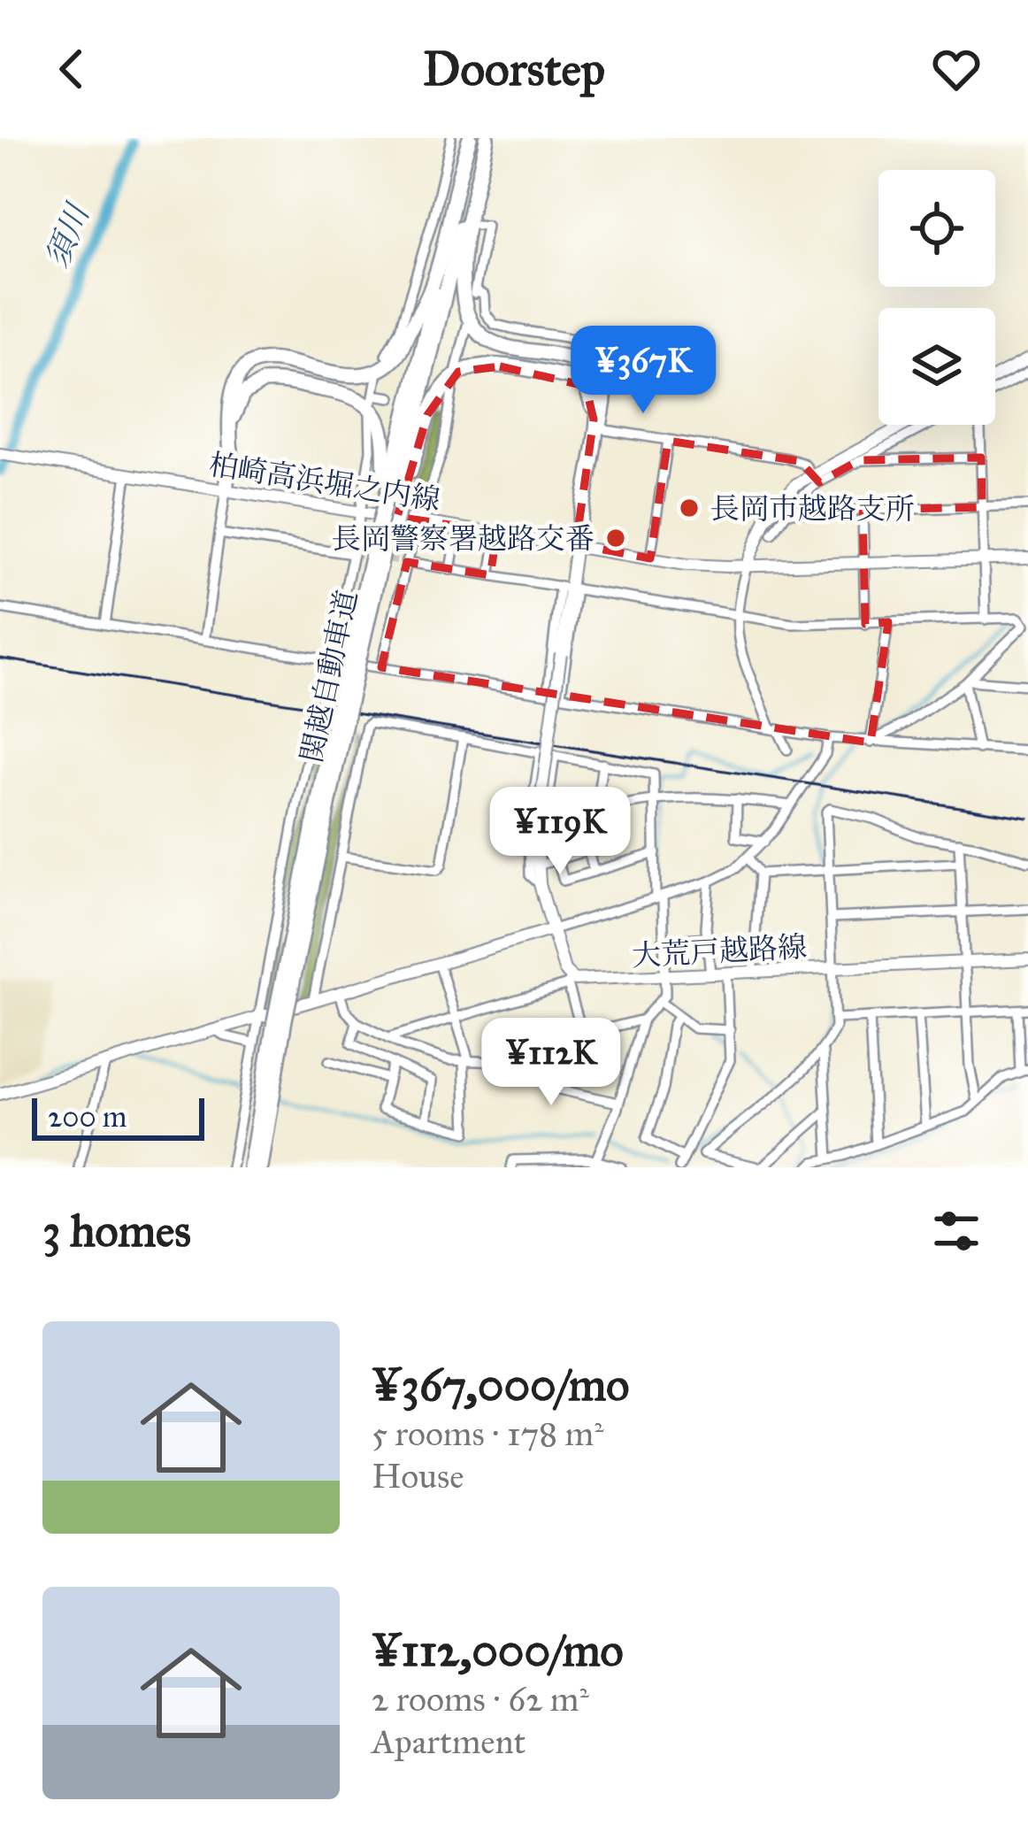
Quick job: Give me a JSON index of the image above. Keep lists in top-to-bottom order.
{
  "streets": {
    "highway": ["関越自動車道"],
    "main road": ["柏崎高浜堀之内線", "大荒戸越路線"]
  },
  "water": ["須川"],
  "places": ["長岡市越路支所", "長岡警察署越路交番"],
  "scale_bar": "200 m",
  "page": {
    "header": "Doorstep",
    "price": ["¥367K", "¥119K", "¥112K"],
    "scale": "200 m",
    "heading": "3 homes",
    "list": [
      {
        "name": "¥367,000/mo",
        "note": "5 rooms · 178 m² · House"
      },
      {
        "name": "¥112,000/mo",
        "note": "2 rooms · 62 m² · Apartment"
      }
    ]
  }
}
